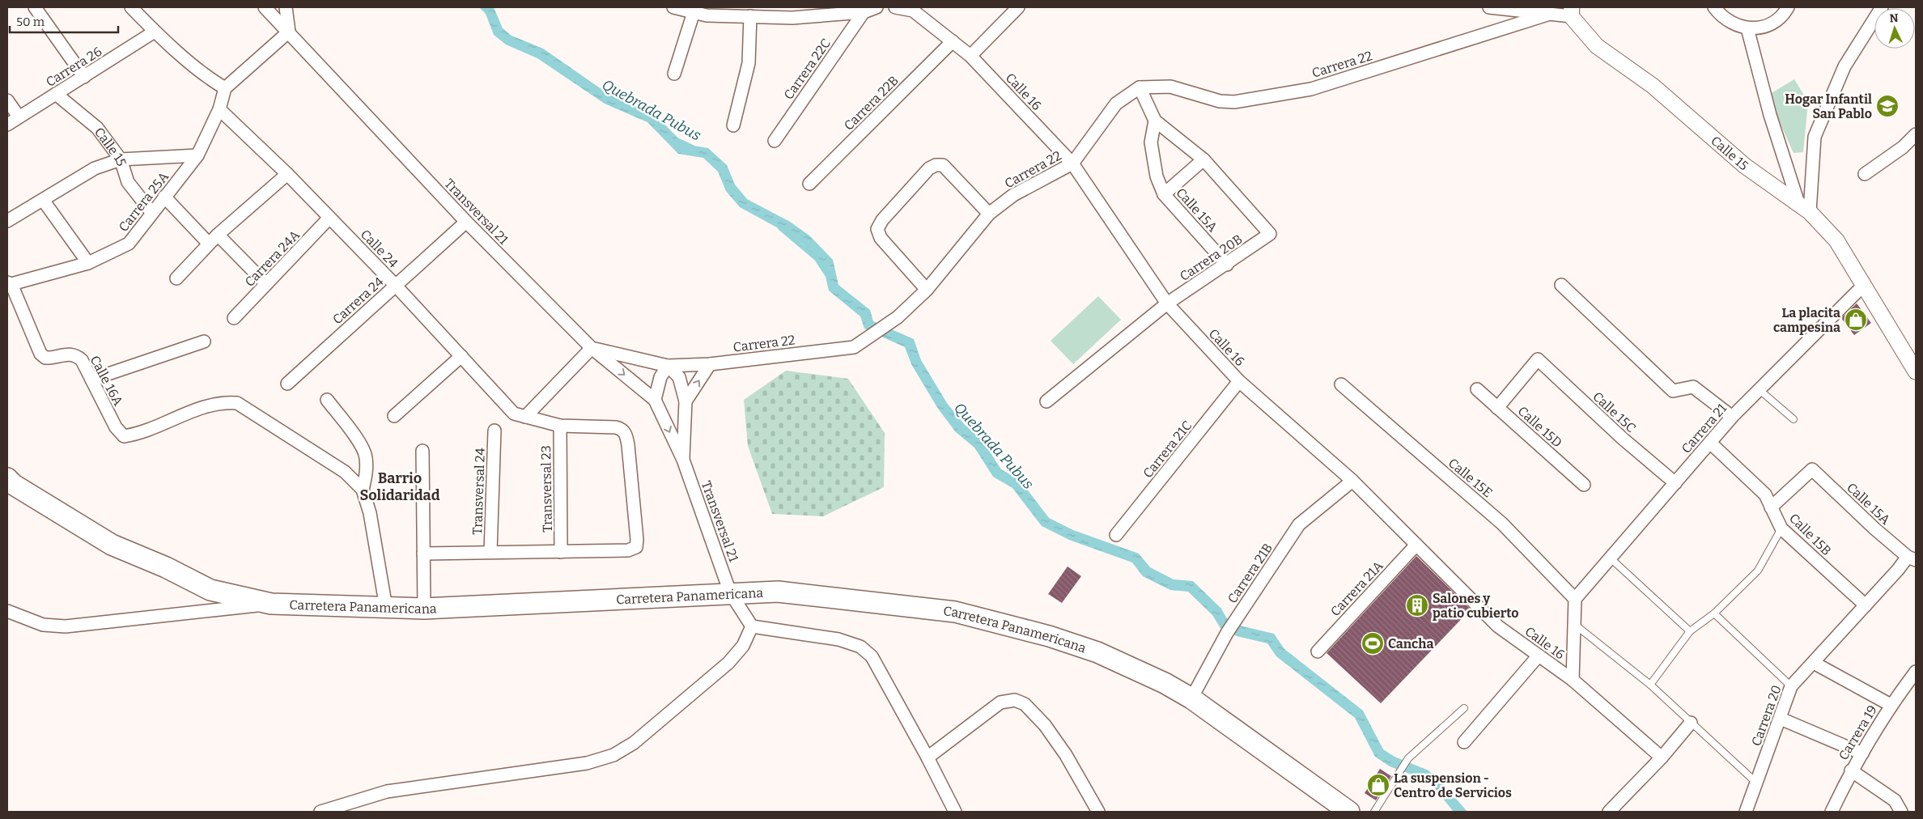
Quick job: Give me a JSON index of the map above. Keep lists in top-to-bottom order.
{
  "streets": {
    "highway": ["Carretera Panamericana"],
    "street": [
      "Carrera 22",
      "Carrera 26",
      "Carrera 22C",
      "Calle 16",
      "Carrera 22B",
      "Calle 15",
      "Carrera 25A",
      "Calle 15A",
      "Transversal 21",
      "Calle 24",
      "Carrera 20B",
      "Carrera 24A",
      "Carrera 24",
      "Calle 16A",
      "Calle 15C",
      "Calle 15D",
      "Carrera 21",
      "Carrera 21C",
      "Calle 15E",
      "Transversal 23",
      "Transversal 24",
      "Calle 15B",
      "Carrera 21B",
      "Carrera 21A",
      "Carrera 20",
      "Carrera 19"
    ]
  },
  "crossings": [
    ["Carrera 22", "Calle 16"],
    ["Carrera 22", "Calle 15"],
    ["Carrera 22", "Transversal 21"],
    ["Carrera 26", "Calle 15"],
    ["Calle 16", "Carrera 22B"],
    ["Calle 16", "Carrera 20B"],
    ["Calle 16", "Carrera 21C"],
    ["Calle 16", "Carrera 21B"],
    ["Calle 16", "Carrera 21A"],
    ["Calle 15", "Carrera 25A"],
    ["Calle 15", "Carrera 21"],
    ["Carrera 25A", "Calle 24"],
    ["Carrera 25A", "Calle 16A"],
    ["Calle 15A", "Carrera 20B"],
    ["Calle 15A", "Calle 15B"],
    ["Calle 15A", "Carrera 20"],
    ["Transversal 21", "Carrera 24"],
    ["Transversal 21", "Carretera Panamericana"],
    ["Calle 24", "Carrera 24A"],
    ["Calle 24", "Carrera 24"],
    ["Calle 15C", "Calle 15D"],
    ["Calle 15C", "Carrera 21"],
    ["Carrera 21", "Calle 15E"],
    ["Carrera 21", "Calle 15B"],
    ["Calle 15B", "Carrera 20"],
    ["Carrera 21B", "Carretera Panamericana"]
  ],
  "districts": ["Barrio Solidaridad"],
  "water": ["Quebrada Pubus"],
  "places": {
    "school or university": ["Hogar Infantil San Pablo"],
    "shop": ["La placita campesina", "La suspension - Centro de Servicios"],
    "building": ["Salones y patio cubierto"],
    "sports": ["Cancha"]
  },
  "scale_bar": "50 m",
  "north": "top"
}
